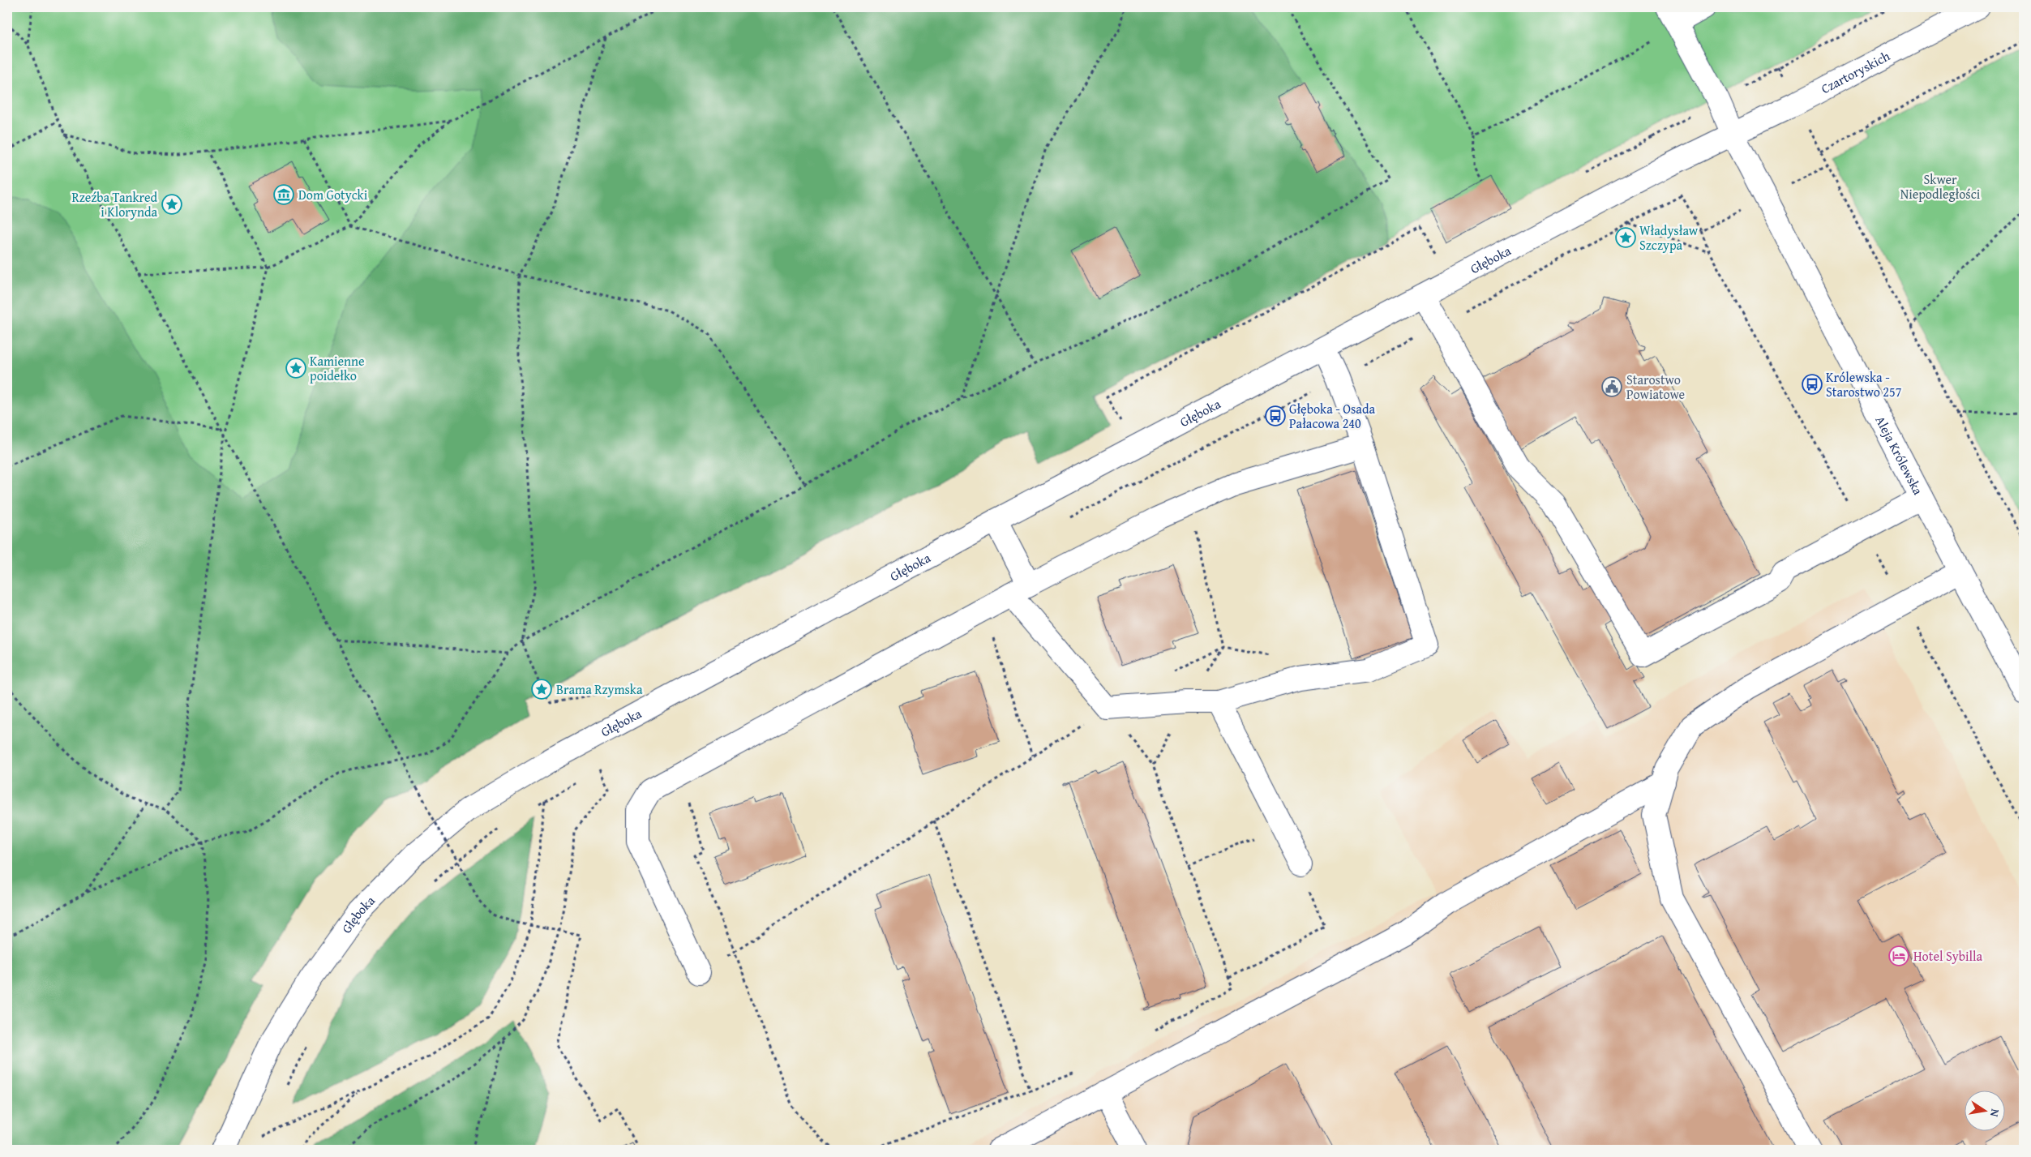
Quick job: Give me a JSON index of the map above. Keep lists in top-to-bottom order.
{
  "streets": {
    "main road": ["Czartoryskich", "Głęboka", "Aleja Królewska"]
  },
  "crossings": [
    ["Czartoryskich", "Głęboka"],
    ["Czartoryskich", "Aleja Królewska"],
    ["Głęboka", "Aleja Królewska"]
  ],
  "parks": ["Skwer Niepodległości"],
  "places": {
    "museum": ["Dom Gotycki"],
    "place": [
      "Rzeźba Tankred i Klorynda",
      "Władysław Szczypa",
      "Kamienne poidełko",
      "Brama Rzymska"
    ],
    "bus stop": ["Królewska - Starostwo 257", "Głęboka - Osada Pałacowa 240"],
    "public building": ["Starostwo Powiatowe"],
    "hotel": ["Hotel Sybilla"]
  },
  "north": "right"
}
